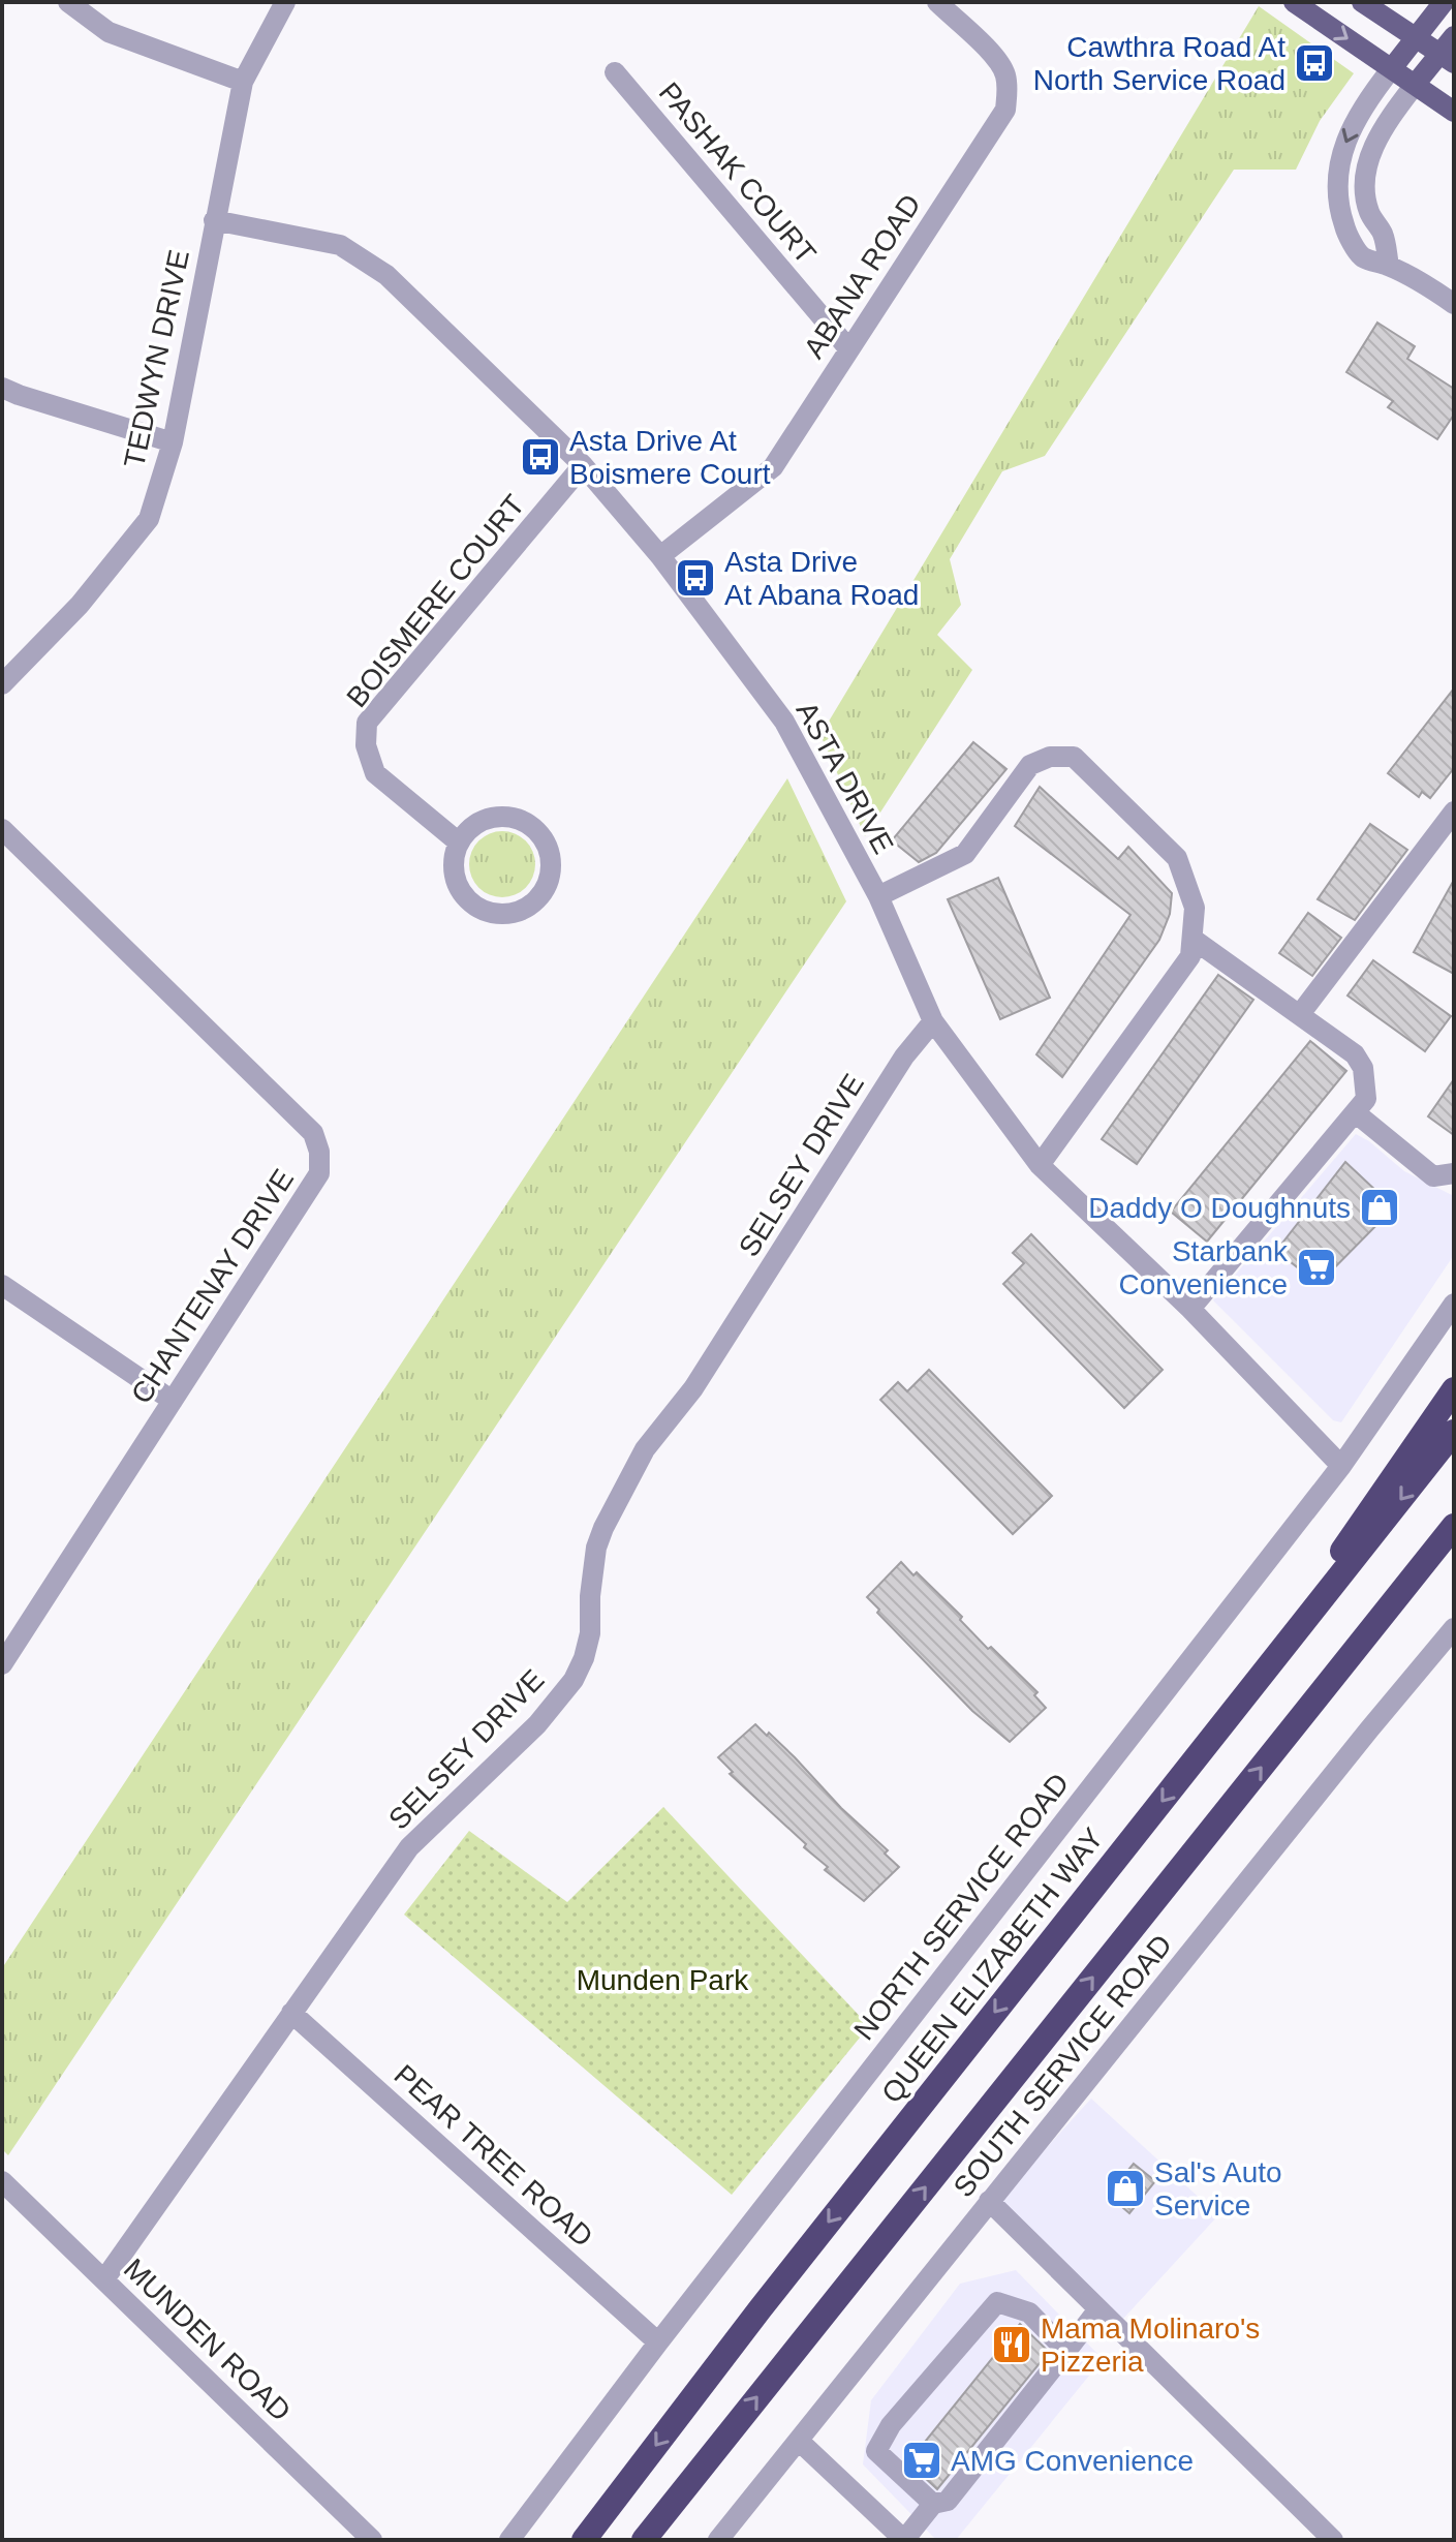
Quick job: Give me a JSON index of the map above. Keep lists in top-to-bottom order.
{
  "streets": {
    "highway": ["QUEEN ELIZABETH WAY"],
    "street": [
      "PASHAK COURT",
      "ABANA ROAD",
      "TEDWYN DRIVE",
      "BOISMERE COURT",
      "ASTA DRIVE",
      "SELSEY DRIVE",
      "CHANTENAY DRIVE",
      "NORTH SERVICE ROAD",
      "SOUTH SERVICE ROAD",
      "PEAR TREE ROAD",
      "MUNDEN ROAD"
    ]
  },
  "crossings": [
    ["PASHAK COURT", "ABANA ROAD"],
    ["ABANA ROAD", "ASTA DRIVE"],
    ["TEDWYN DRIVE", "ASTA DRIVE"],
    ["BOISMERE COURT", "ASTA DRIVE"],
    ["ASTA DRIVE", "SELSEY DRIVE"],
    ["ASTA DRIVE", "NORTH SERVICE ROAD"],
    ["SELSEY DRIVE", "PEAR TREE ROAD"],
    ["SELSEY DRIVE", "MUNDEN ROAD"],
    ["NORTH SERVICE ROAD", "PEAR TREE ROAD"]
  ],
  "parks": ["Munden Park"],
  "places": {
    "bus stop": ["Cawthra Road At North Service Road", "Asta Drive At Boismere Court", "Asta Drive At Abana Road"],
    "shop": ["Daddy O Doughnuts", "Sal's Auto Service"],
    "supermarket": ["Starbank Convenience", "AMG Convenience"],
    "restaurant": ["Mama Molinaro's Pizzeria"]
  }
}
